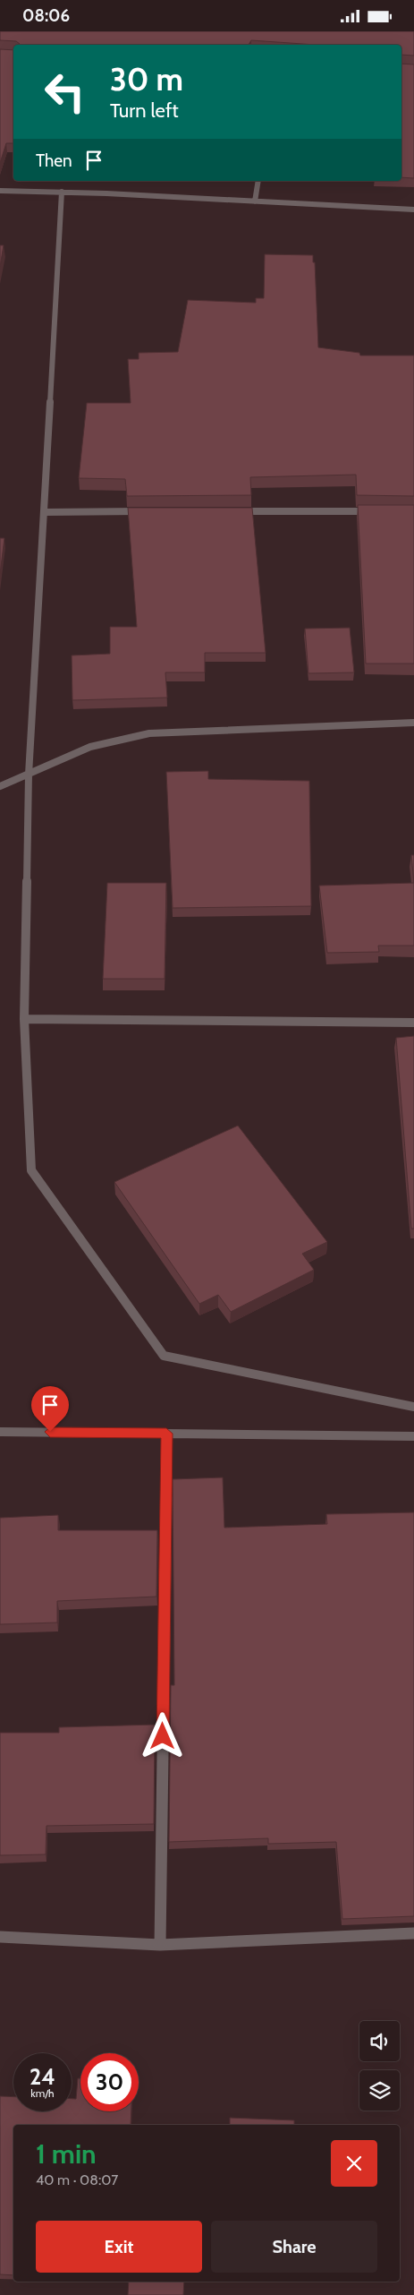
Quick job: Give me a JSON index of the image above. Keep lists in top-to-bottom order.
{
  "page": {
    "status": "08:06",
    "turn": ["30 m", "Turn left"],
    "then": "Then",
    "speed": "24 km/h",
    "limit": "30",
    "heading": ["1 min", "40 m · 08:07"],
    "buttons": ["Exit", "Share"]
  }
}
